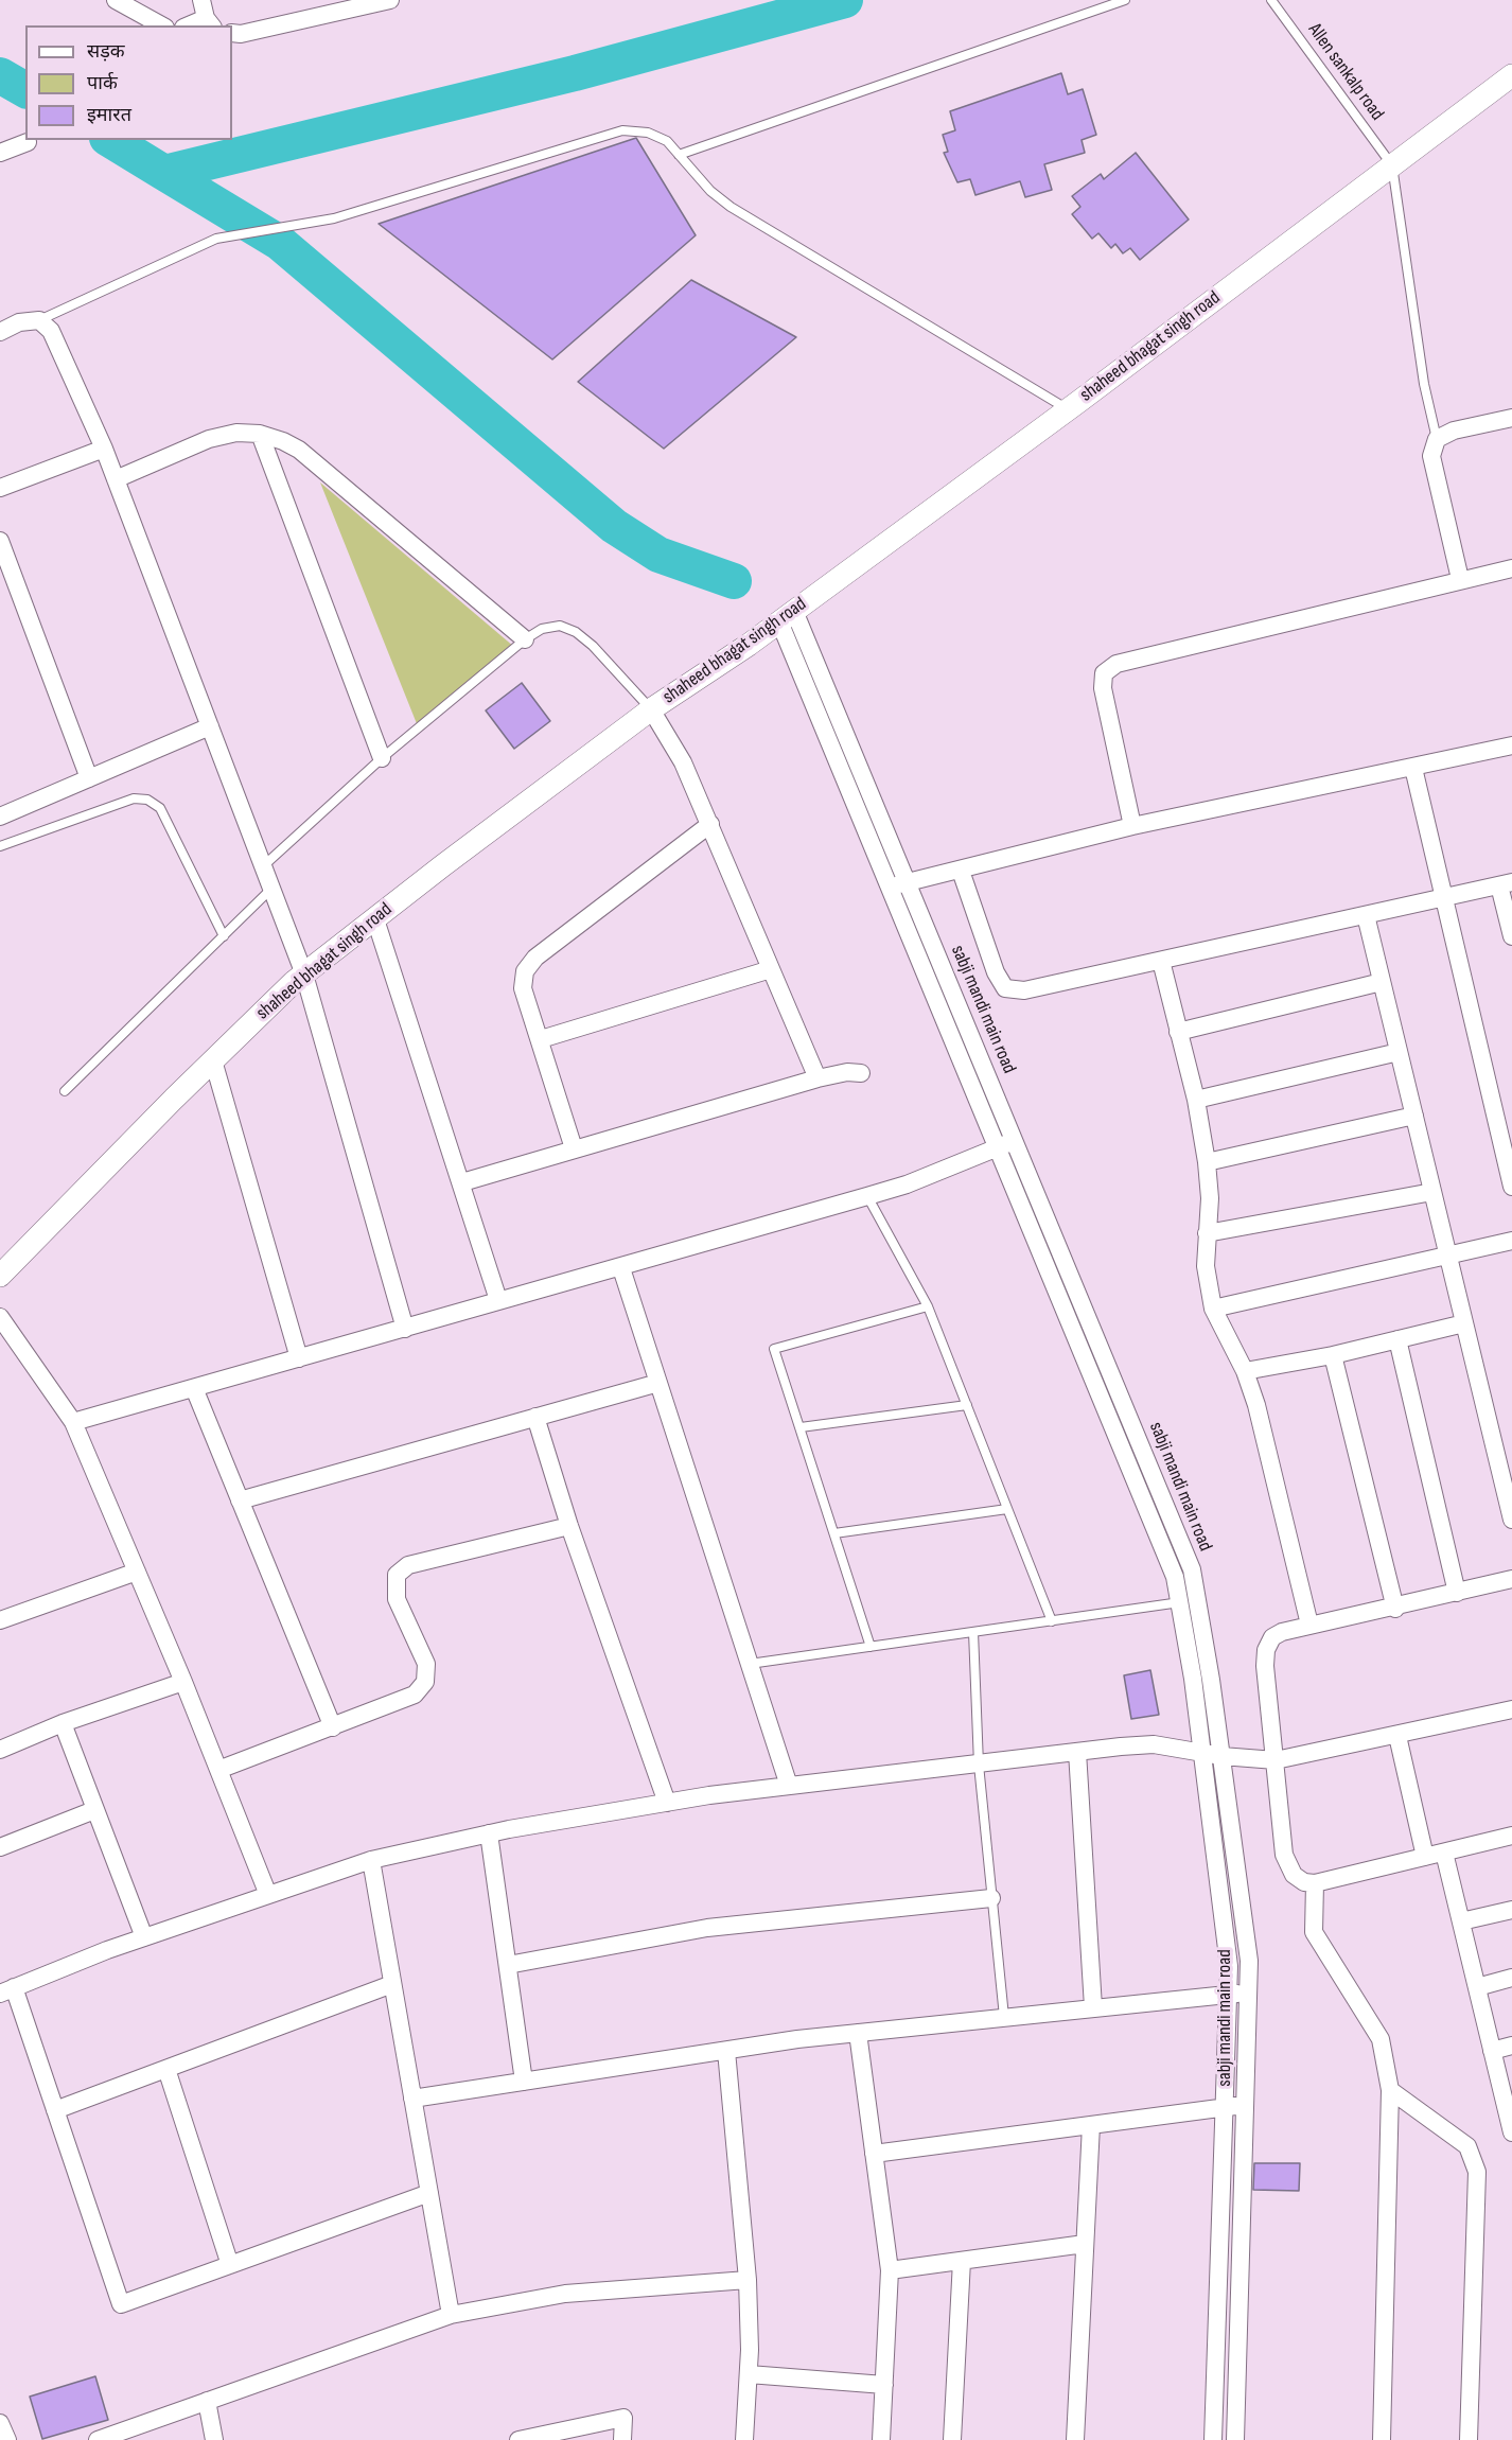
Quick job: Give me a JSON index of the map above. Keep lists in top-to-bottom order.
{
  "streets": {
    "street": ["shaheed bhagat singh road", "sabji mandi main road"],
    "lane": ["Allen sankalp road"]
  },
  "crossings": [
    ["Allen sankalp road", "shaheed bhagat singh road"],
    ["shaheed bhagat singh road", "sabji mandi main road"]
  ],
  "legend": ["सड़क", "पार्क", "इमारत"]
}
